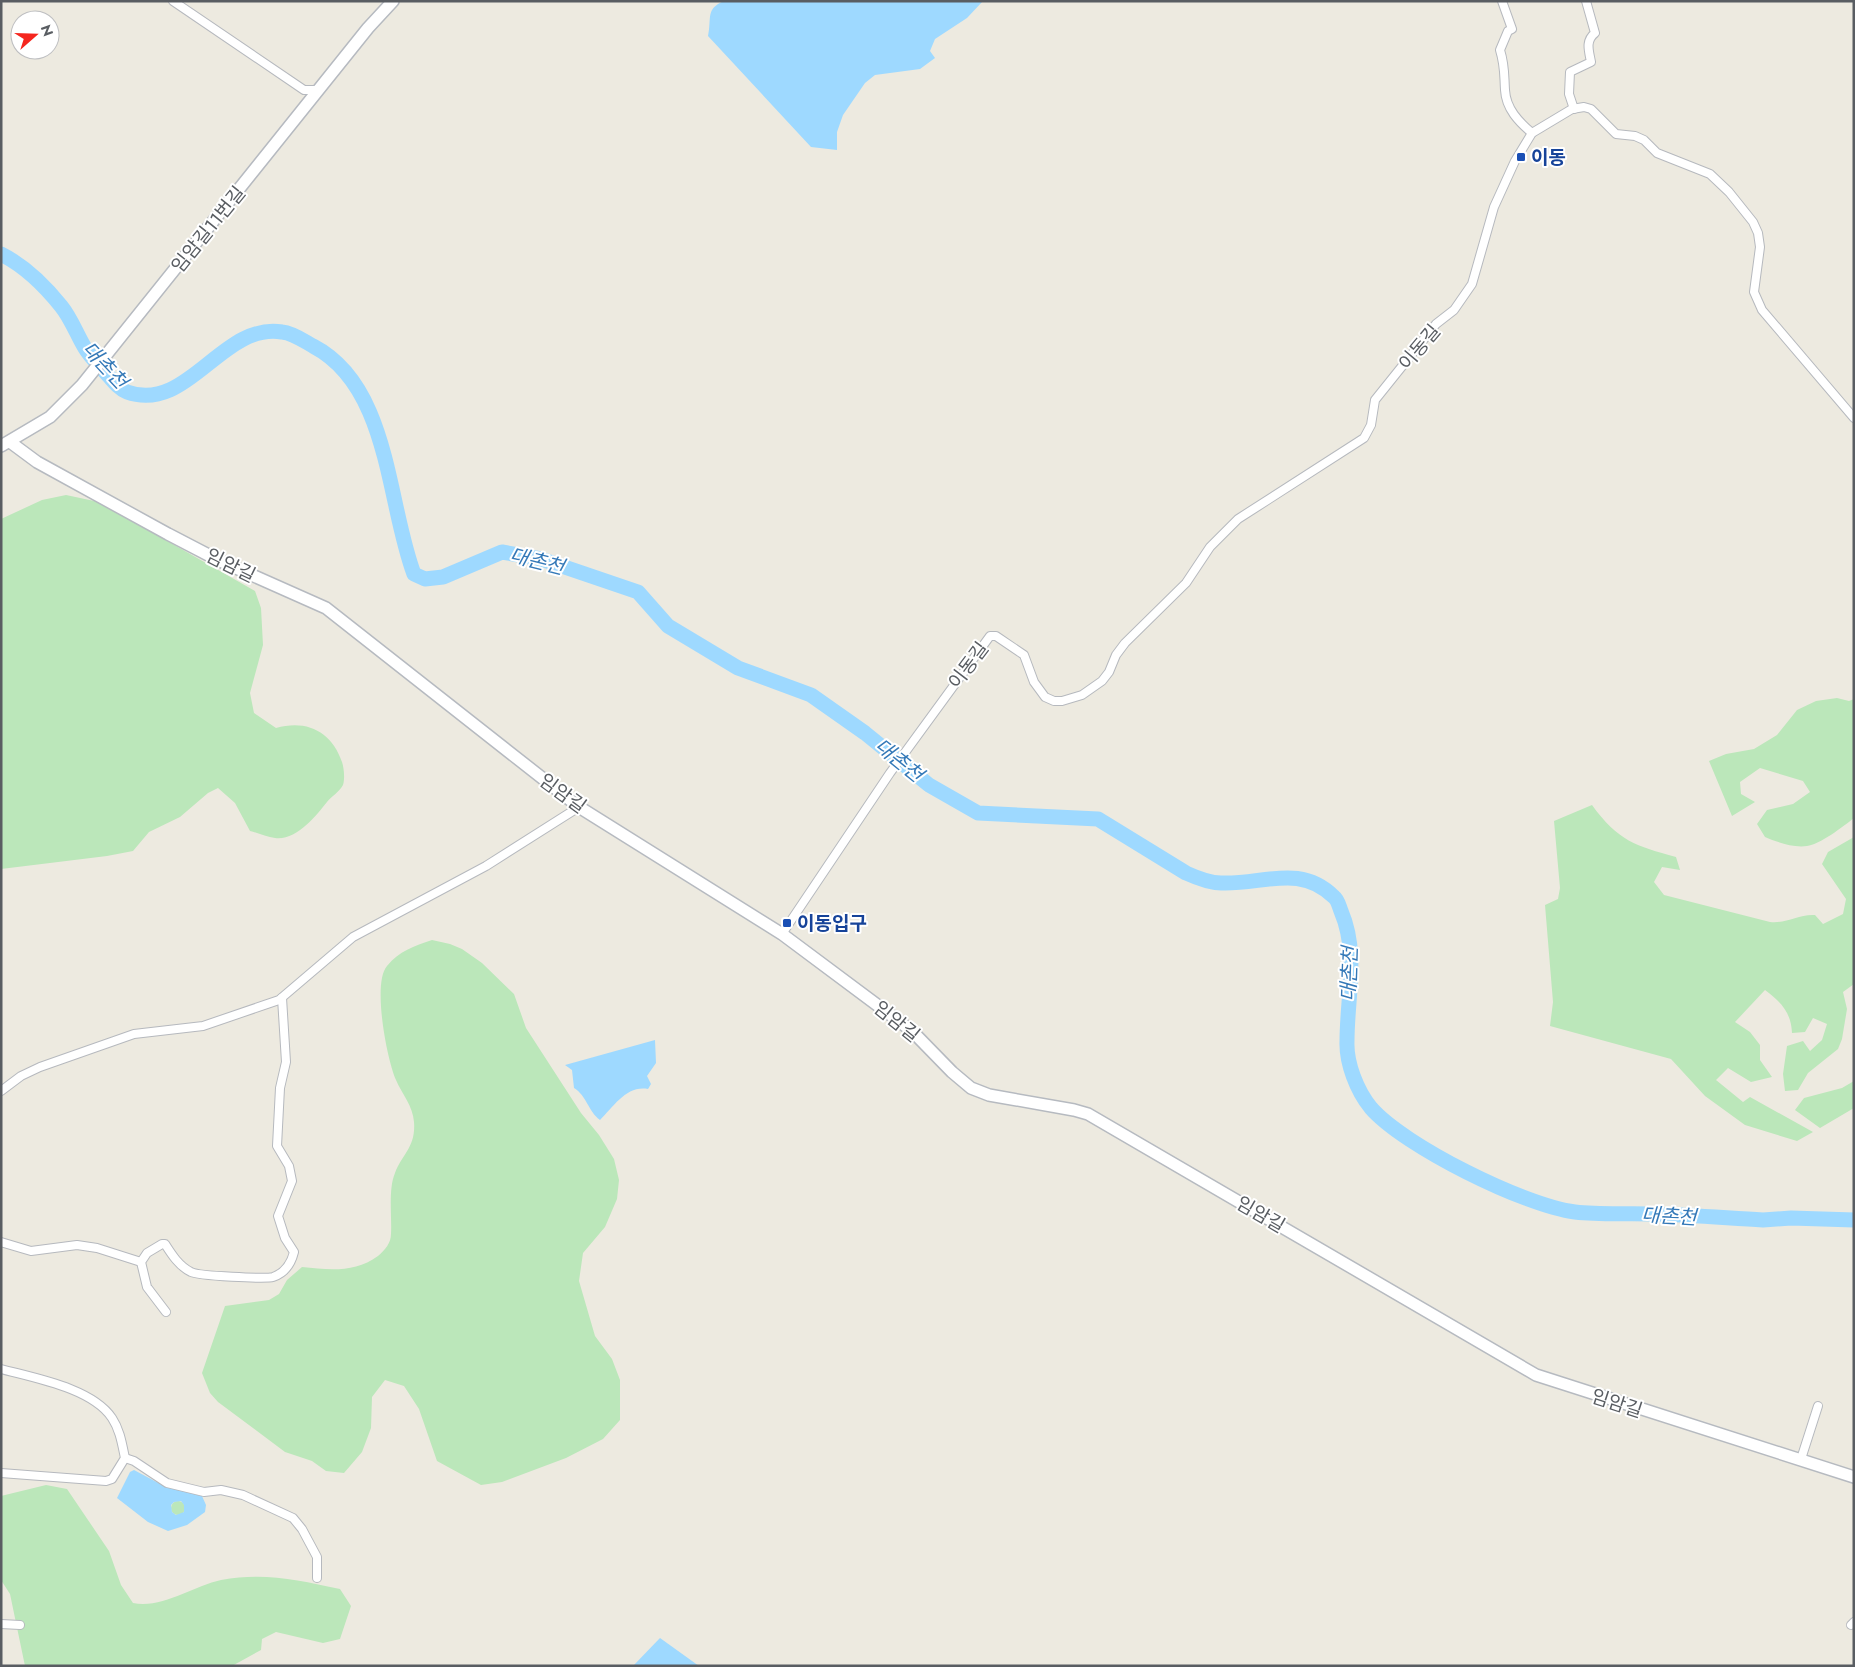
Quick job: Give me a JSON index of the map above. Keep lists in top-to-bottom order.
{
  "streets": {
    "main road": ["임암길11번길", "임암길"],
    "street": ["이동길"]
  },
  "crossings": [
    ["임암길11번길", "임암길"],
    ["이동길", "임암길"]
  ],
  "water": ["대촌천"],
  "places": {
    "transit": ["이동", "이동입구"]
  },
  "north": "right"
}
